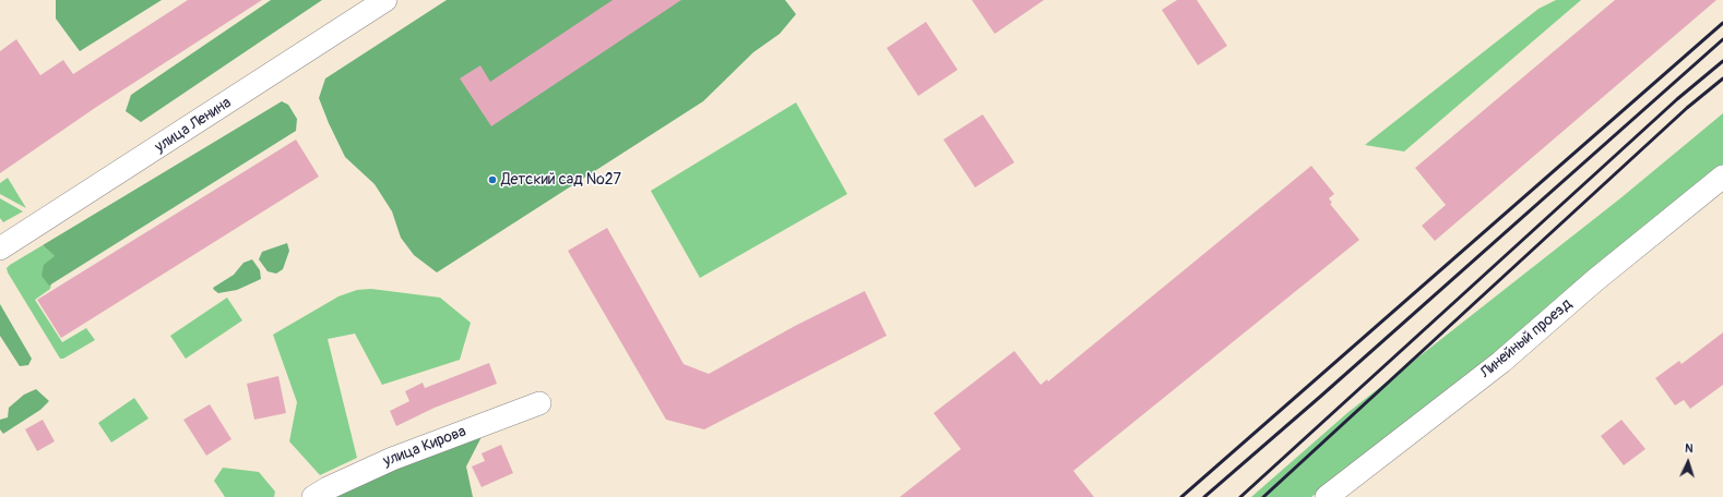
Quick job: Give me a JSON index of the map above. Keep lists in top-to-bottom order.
{
  "streets": {
    "street": ["улица Ленина", "Линейный проезд", "улица Кирова"]
  },
  "places": ["Детский сад №27"],
  "north": "top"
}
